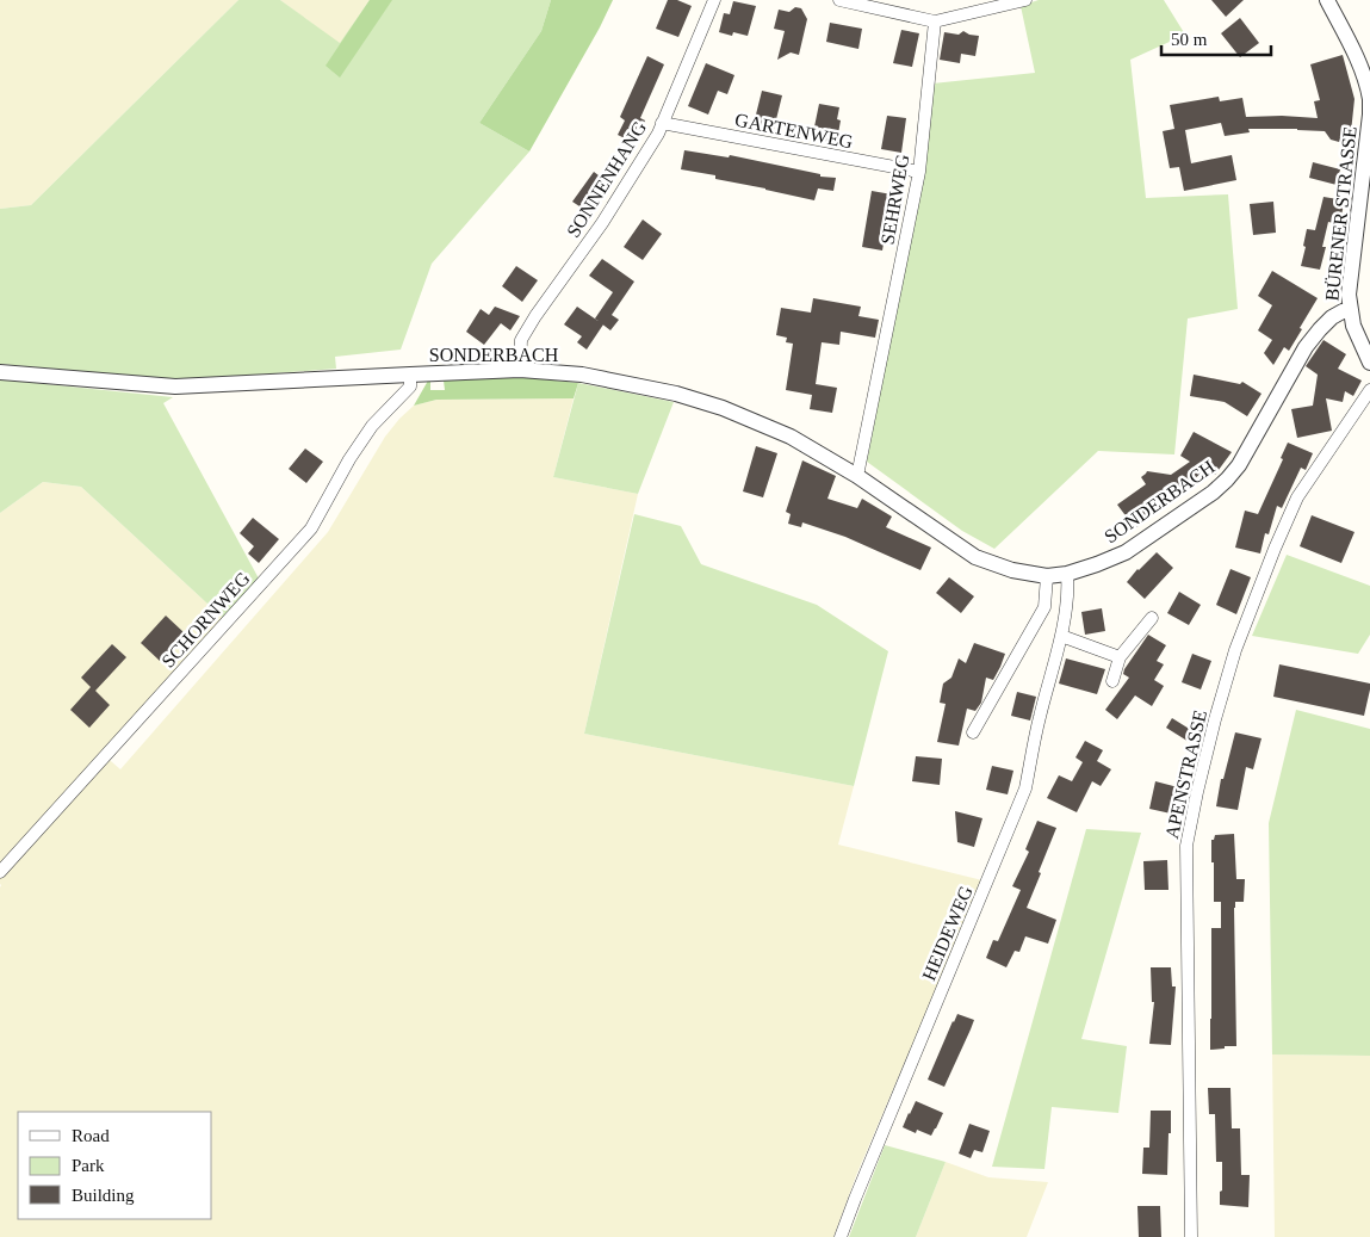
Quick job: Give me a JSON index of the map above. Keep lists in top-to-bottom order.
{
  "streets": {
    "street": [
      "GARTENWEG",
      "SONNENHANG",
      "SEHRWEG",
      "BÜRENER STRASSE",
      "SONDERBACH",
      "SCHORNWEG",
      "APENSTRASSE",
      "HEIDEWEG"
    ]
  },
  "crossings": [
    ["GARTENWEG", "SONNENHANG"],
    ["GARTENWEG", "SEHRWEG"],
    ["SONNENHANG", "SONDERBACH"],
    ["SEHRWEG", "SONDERBACH"],
    ["BÜRENER STRASSE", "SONDERBACH"],
    ["SONDERBACH", "SCHORNWEG"],
    ["SONDERBACH", "HEIDEWEG"]
  ],
  "legend": ["Road", "Park", "Building"],
  "scale_bar": "50 m"
}
